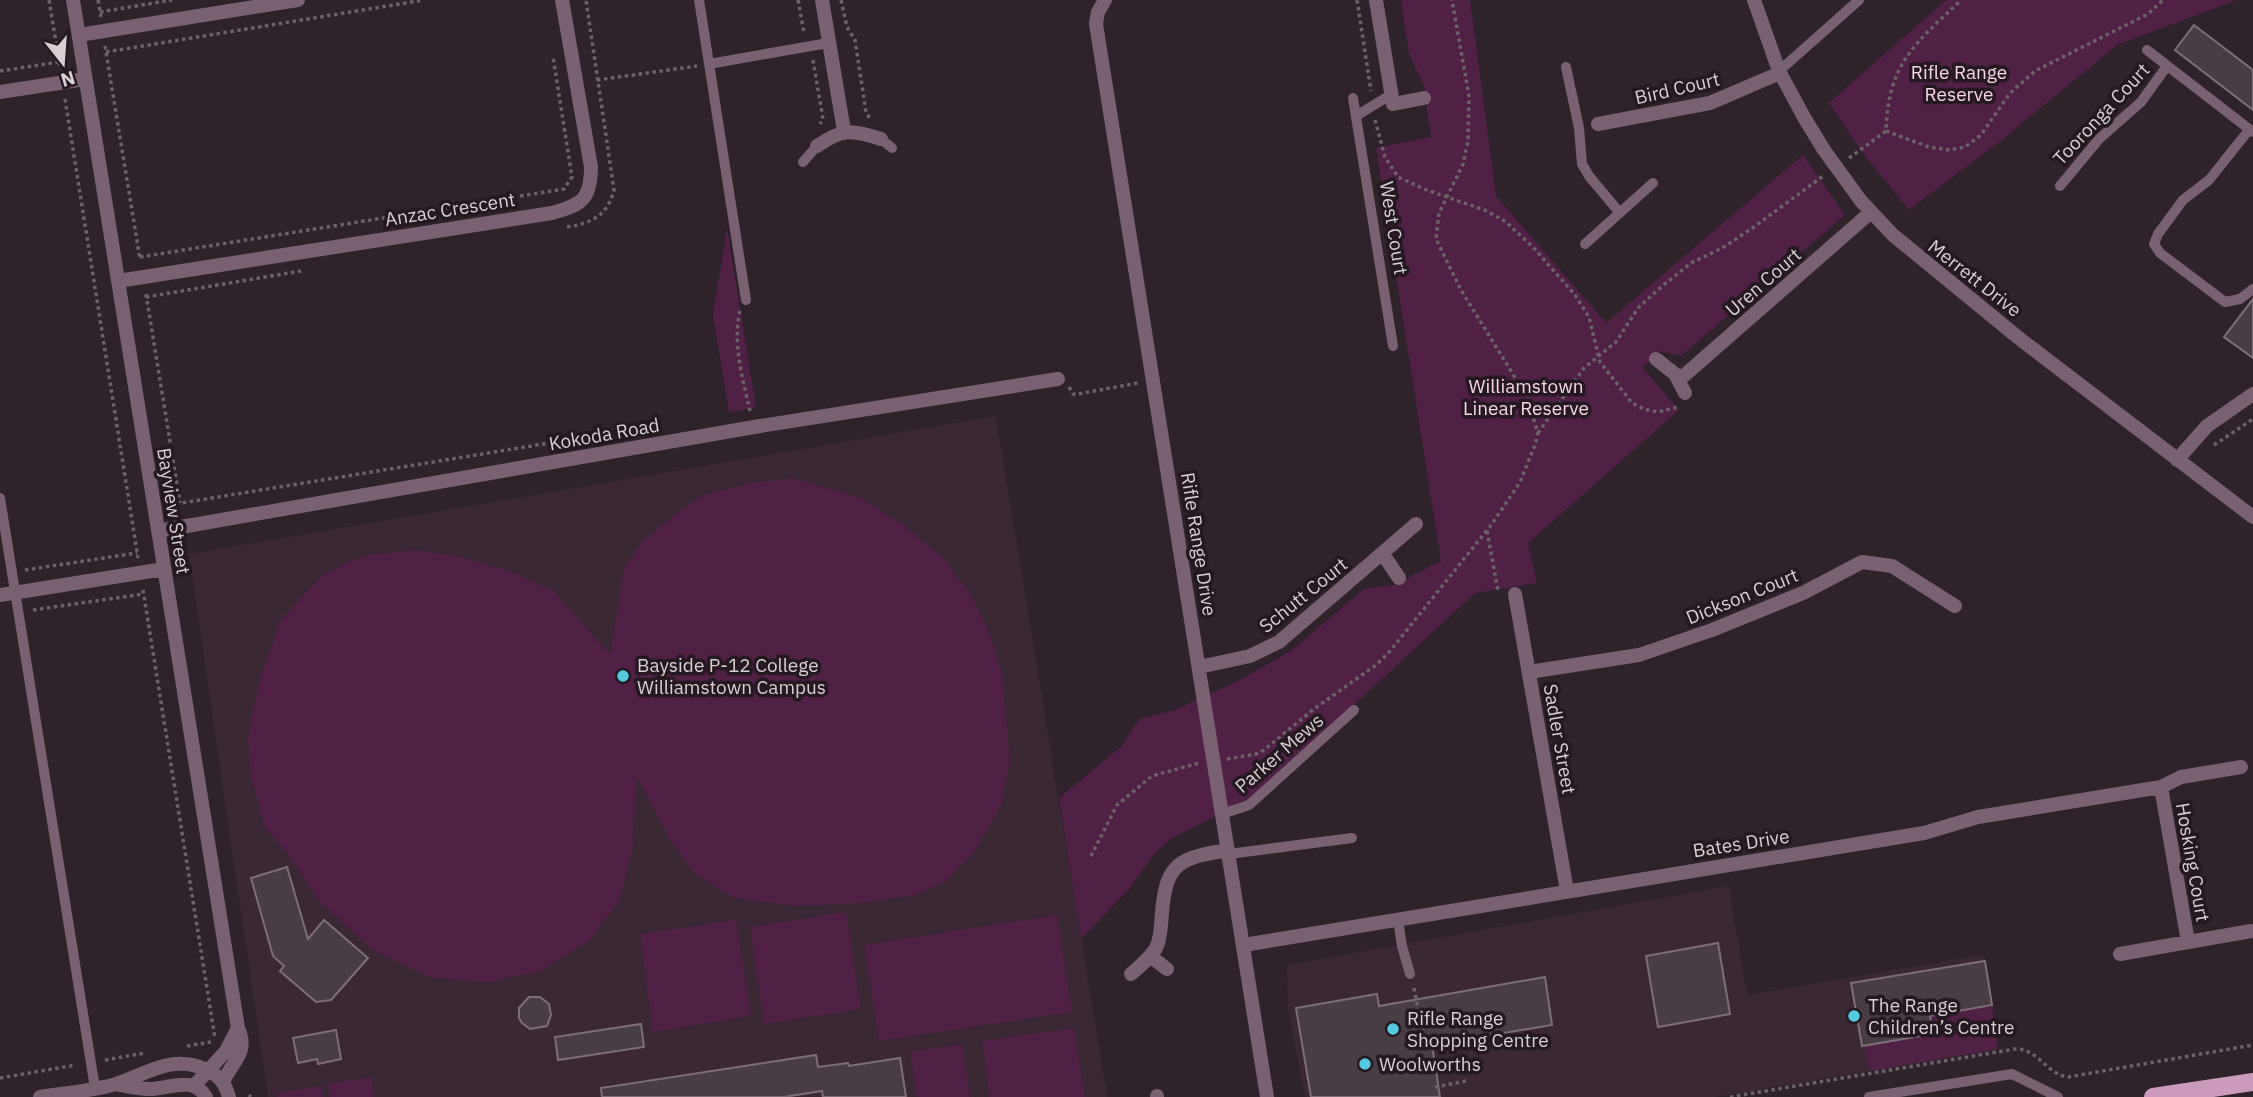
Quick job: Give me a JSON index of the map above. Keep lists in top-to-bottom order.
{
  "streets": {
    "street": [
      "Bird Court",
      "Anzac Crescent",
      "Merrett Drive",
      "Uren Court",
      "Kokoda Road",
      "Bayview Street",
      "Rifle Range Drive",
      "Schutt Court",
      "Dickson Court",
      "Sadler Street",
      "Bates Drive",
      "Hosking Court"
    ],
    "lane": ["Tooronga Court", "West Court", "Parker Mews"]
  },
  "crossings": [
    ["Bird Court", "Merrett Drive"],
    ["Anzac Crescent", "Bayview Street"],
    ["Merrett Drive", "Uren Court"],
    ["Kokoda Road", "Bayview Street"],
    ["Rifle Range Drive", "Schutt Court"],
    ["Rifle Range Drive", "Parker Mews"],
    ["Rifle Range Drive", "Bates Drive"],
    ["Dickson Court", "Sadler Street"],
    ["Sadler Street", "Bates Drive"],
    ["Bates Drive", "Hosking Court"]
  ],
  "parks": ["Rifle Range Reserve", "Williamstown Linear Reserve"],
  "places": [
    "Bayside P-12 College Williamstown Campus",
    "The Range Children’s Centre",
    "Rifle Range Shopping Centre",
    "Woolworths"
  ],
  "north": "bottom"
}
